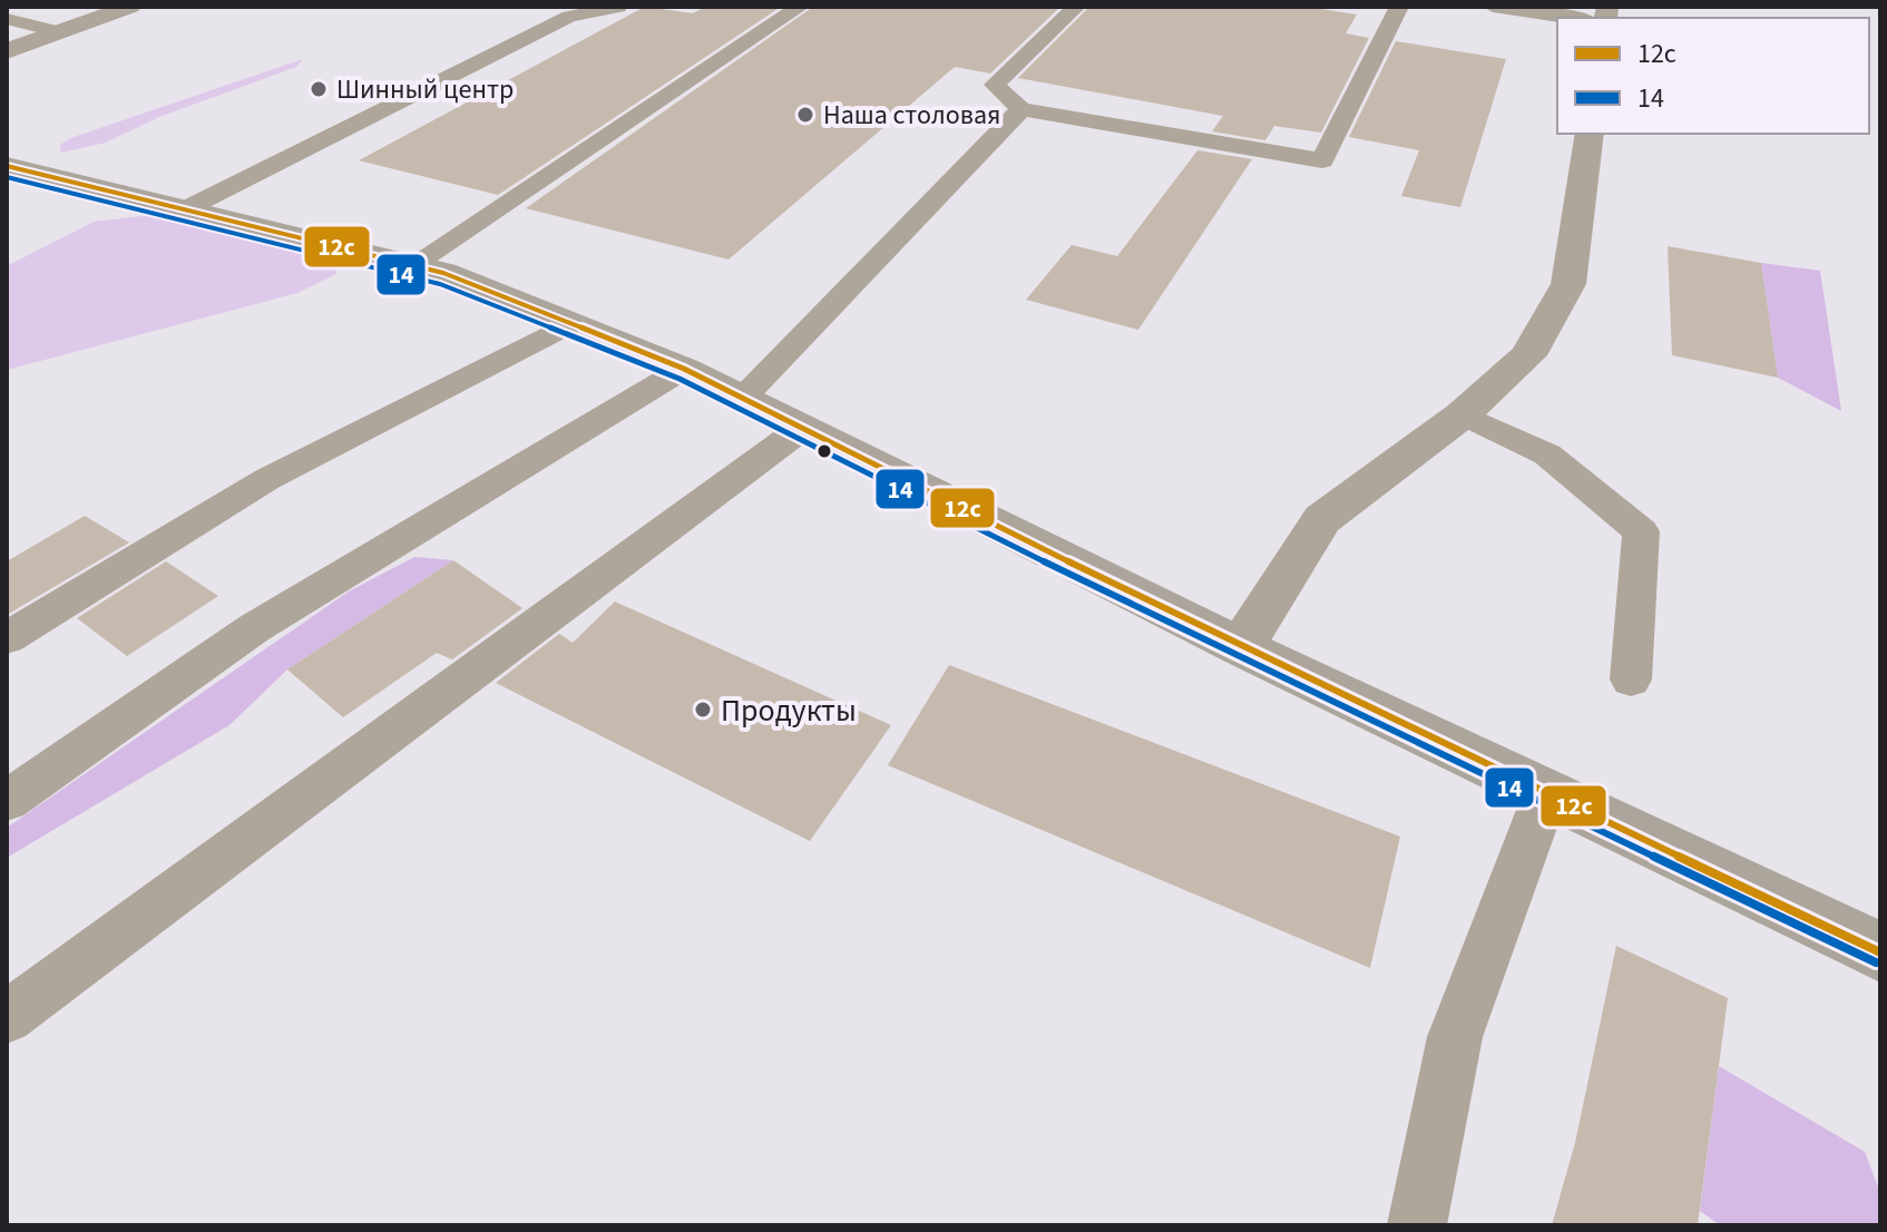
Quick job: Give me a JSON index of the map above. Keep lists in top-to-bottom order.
{
  "places": ["Шинный центр", "Наша столовая", "Продукты"],
  "lines": ["transit line 12с", "transit line 14"],
  "legend": ["12с", "14"]
}
